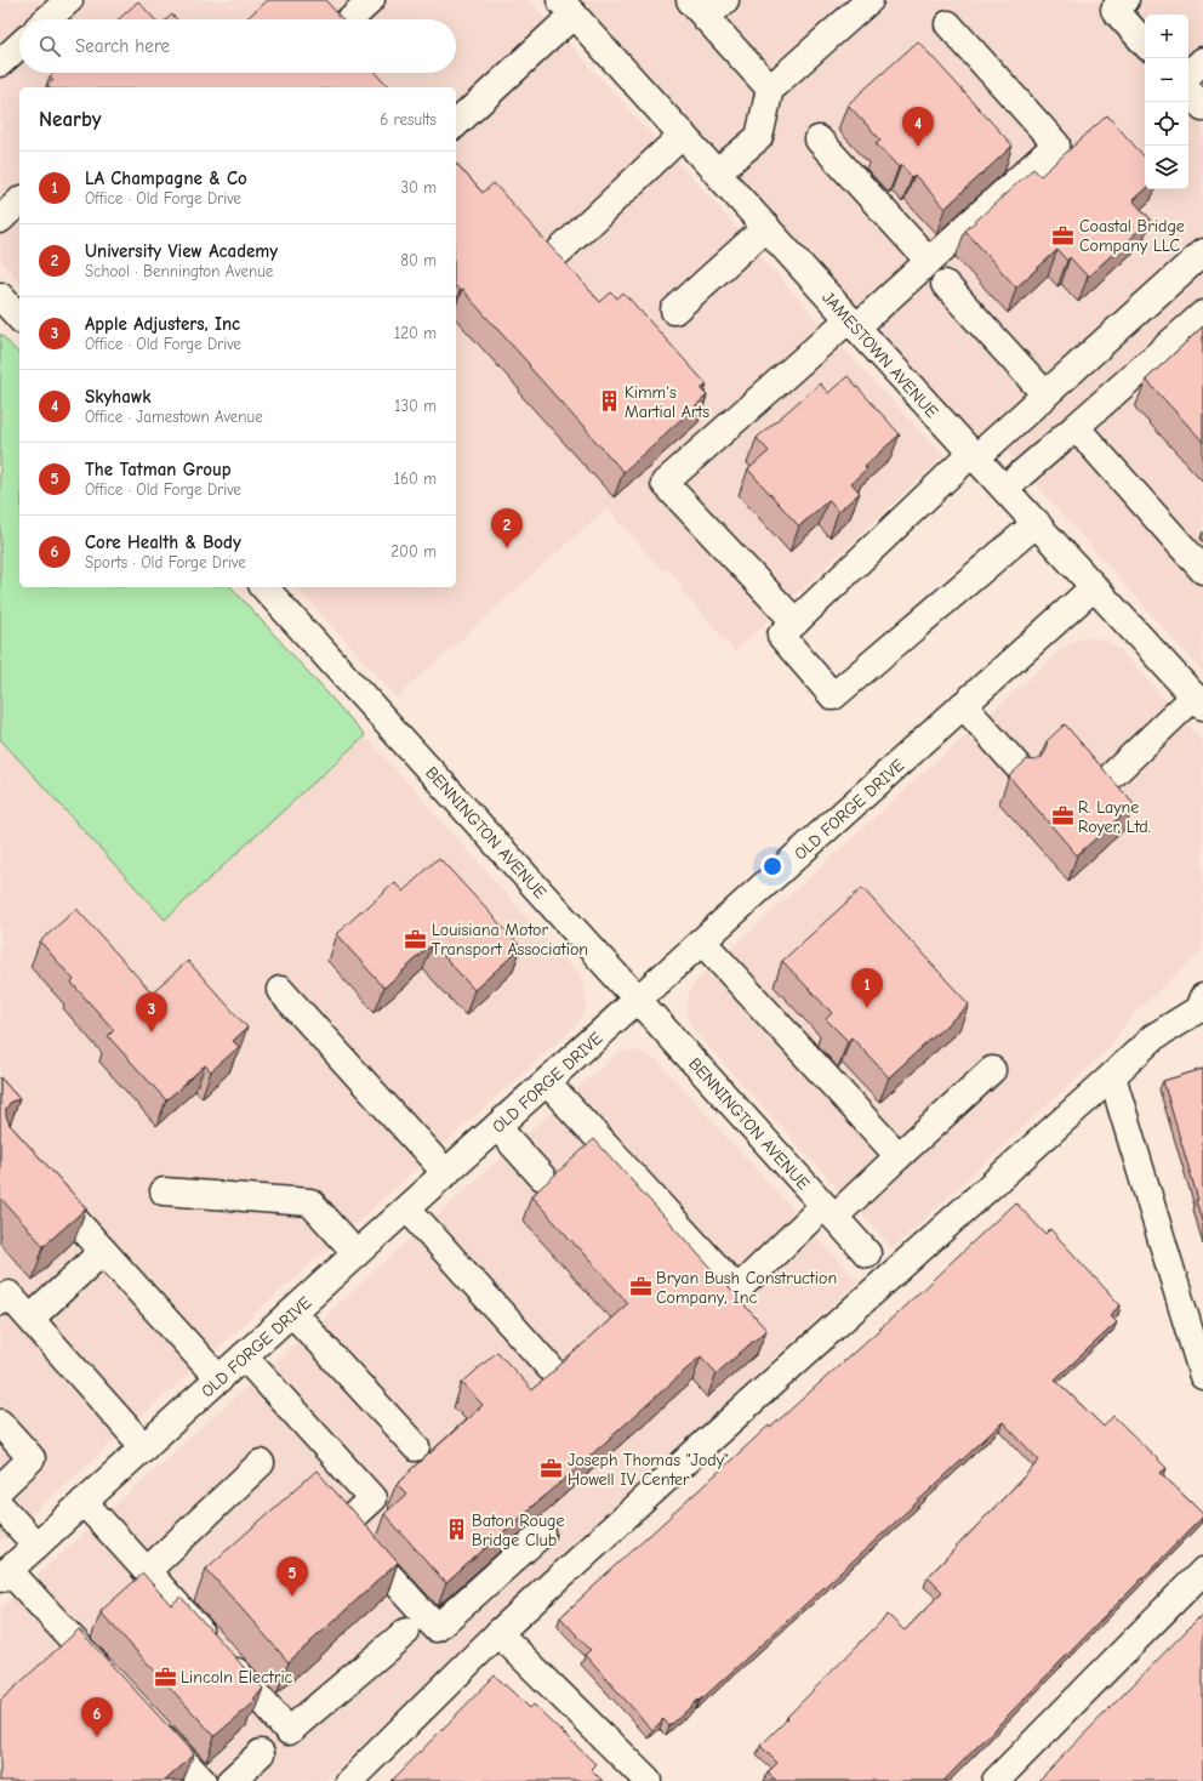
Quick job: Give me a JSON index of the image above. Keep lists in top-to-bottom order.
{
  "streets": {
    "street": ["JAMESTOWN AVENUE", "OLD FORGE DRIVE", "BENNINGTON AVENUE"]
  },
  "crossings": [
    ["JAMESTOWN AVENUE", "OLD FORGE DRIVE"],
    ["OLD FORGE DRIVE", "BENNINGTON AVENUE"]
  ],
  "places": {
    "office": [
      "Coastal Bridge Company LLC",
      "R. Layne Royer, Ltd.",
      "Louisiana Motor Transport Association",
      "Bryan Bush Construction Company, Inc",
      "Joseph Thomas \"Jody\" Howell IV Center",
      "Lincoln Electric"
    ],
    "building": ["Kimm's Martial Arts", "Baton Rouge Bridge Club"]
  },
  "page": {
    "map_buttons": ["+", "−"],
    "search": "Search here",
    "heading": ["Nearby", "6 results"],
    "pins": [
      "4",
      "2",
      "1",
      "3",
      "5",
      "6"
    ],
    "list": [
      {
        "mark": "1",
        "name": "LA Champagne & Co",
        "note": "Office · Old Forge Drive",
        "value": "30 m"
      },
      {
        "mark": "2",
        "name": "University View Academy",
        "note": "School · Bennington Avenue",
        "value": "80 m"
      },
      {
        "mark": "3",
        "name": "Apple Adjusters, Inc",
        "note": "Office · Old Forge Drive",
        "value": "120 m"
      },
      {
        "mark": "4",
        "name": "Skyhawk",
        "note": "Office · Jamestown Avenue",
        "value": "130 m"
      },
      {
        "mark": "5",
        "name": "The Tatman Group",
        "note": "Office · Old Forge Drive",
        "value": "160 m"
      },
      {
        "mark": "6",
        "name": "Core Health & Body",
        "note": "Sports · Old Forge Drive",
        "value": "200 m"
      }
    ]
  }
}
